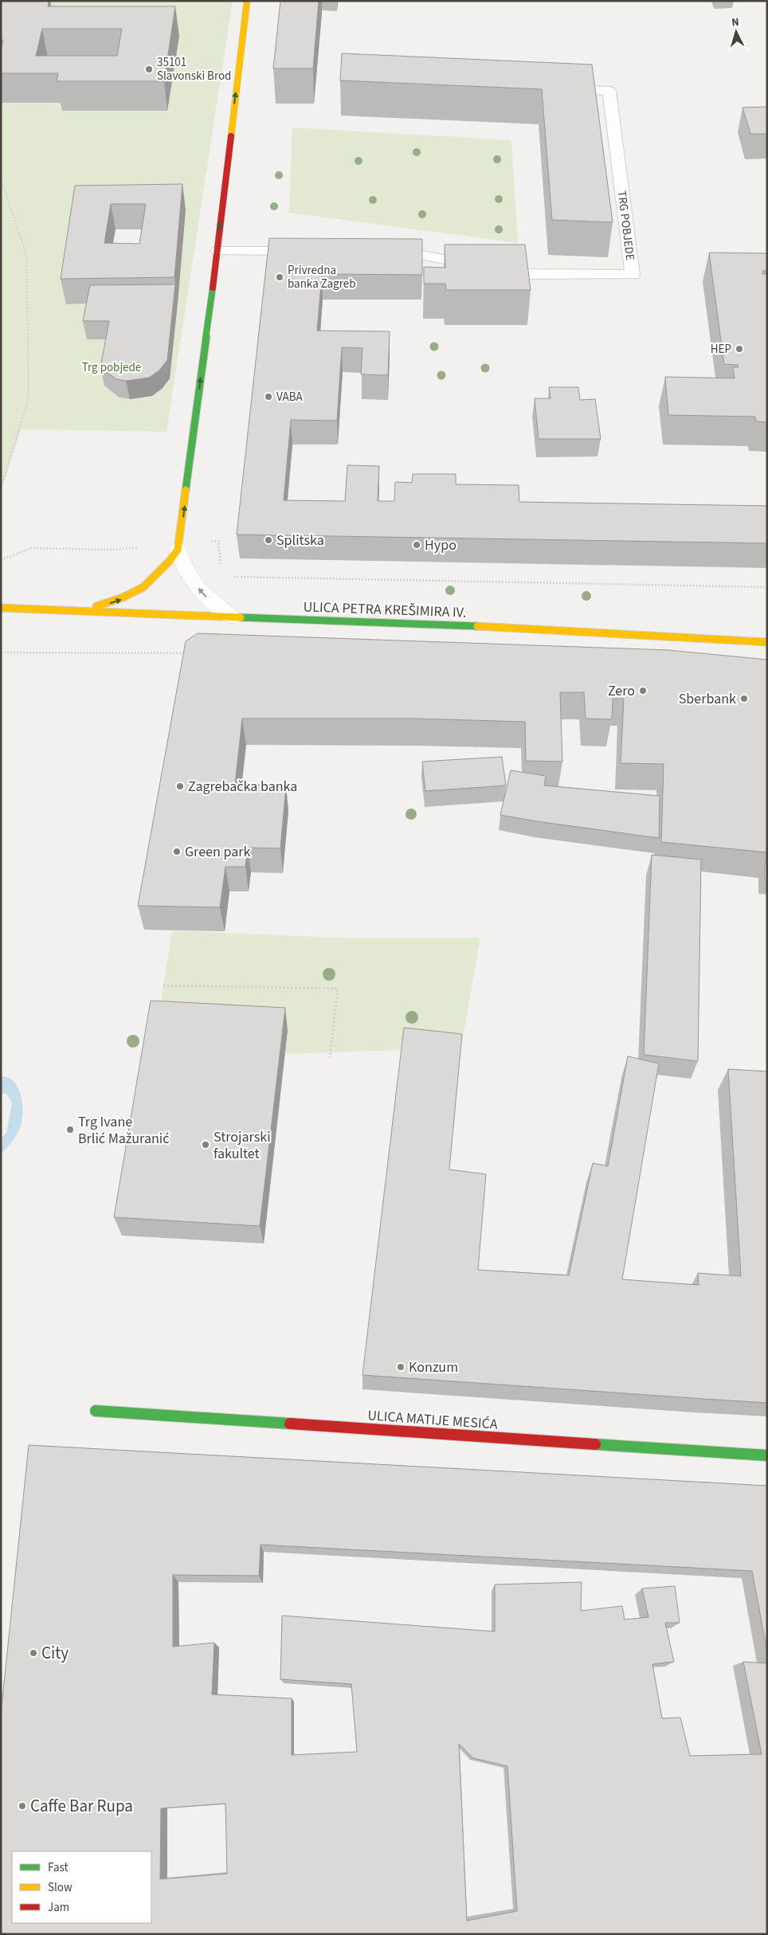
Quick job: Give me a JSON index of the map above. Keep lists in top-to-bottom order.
{
  "streets": {
    "street": ["ULICA PETRA KREŠIMIRA IV.", "ULICA MATIJE MESIĆA"],
    "lane": ["TRG POBJEDE"]
  },
  "parks": ["Trg pobjede"],
  "places": [
    "35101 Slavonski Brod",
    "Privredna banka Zagreb",
    "HEP",
    "VABA",
    "Splitska",
    "Hypo",
    "Zero",
    "Sberbank",
    "Zagrebačka banka",
    "Green park",
    "Trg Ivane Brlić Mažuranić",
    "Strojarski fakultet",
    "Konzum",
    "City",
    "Caffe Bar Rupa"
  ],
  "legend": ["Fast", "Slow", "Jam"],
  "north": "top"
}
